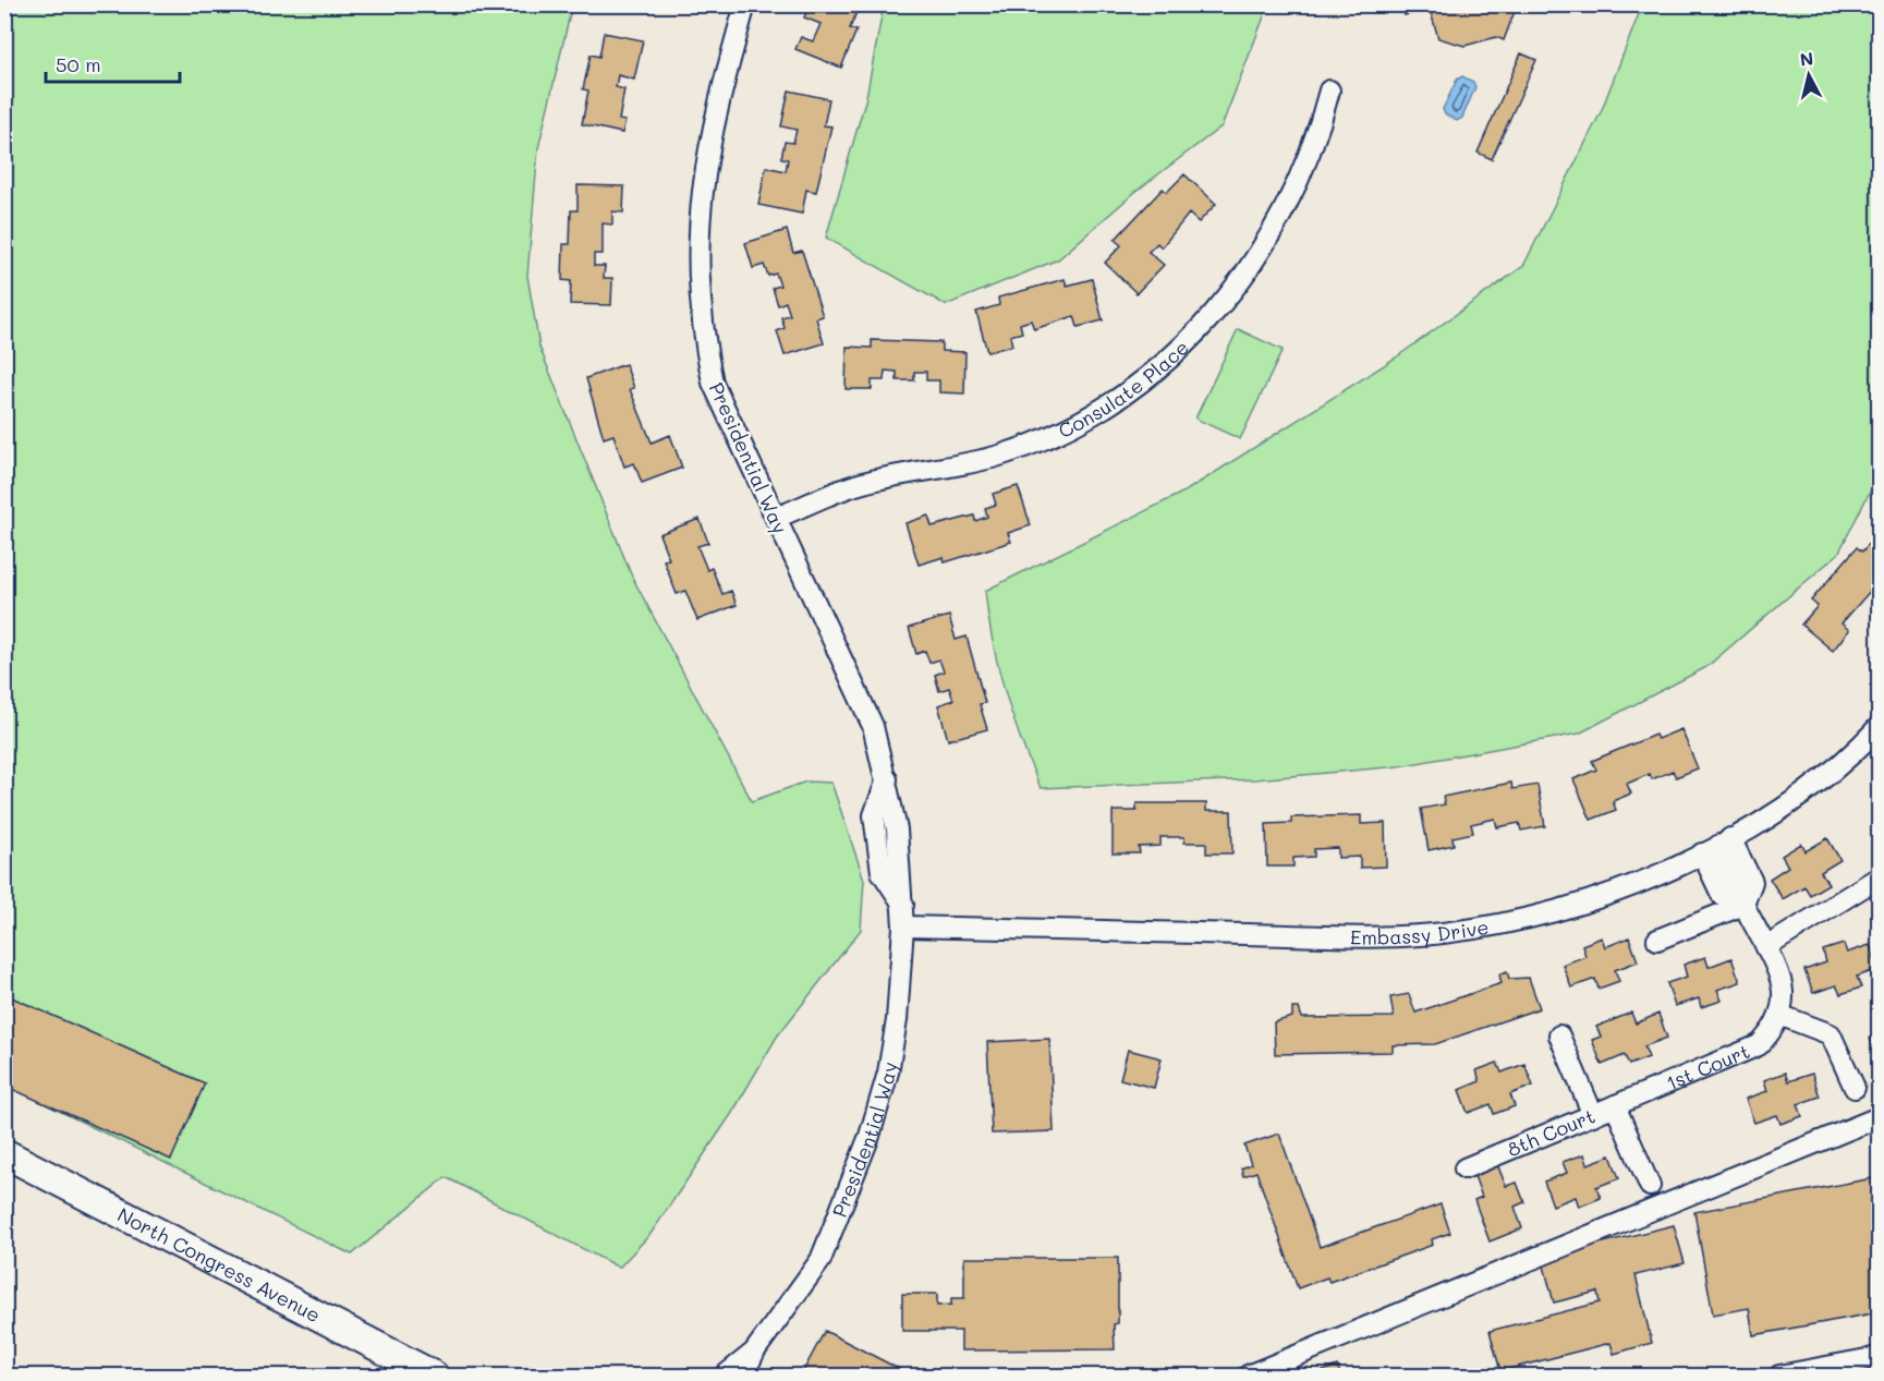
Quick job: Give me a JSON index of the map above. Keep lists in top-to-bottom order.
{
  "streets": {
    "street": [
      "Consulate Place",
      "Presidential Way",
      "Embassy Drive",
      "1st Court",
      "8th Court",
      "North Congress Avenue"
    ]
  },
  "crossings": [
    ["Consulate Place", "Presidential Way"],
    ["Presidential Way", "Embassy Drive"],
    ["1st Court", "8th Court"]
  ],
  "scale_bar": "50 m",
  "north": "top"
}
